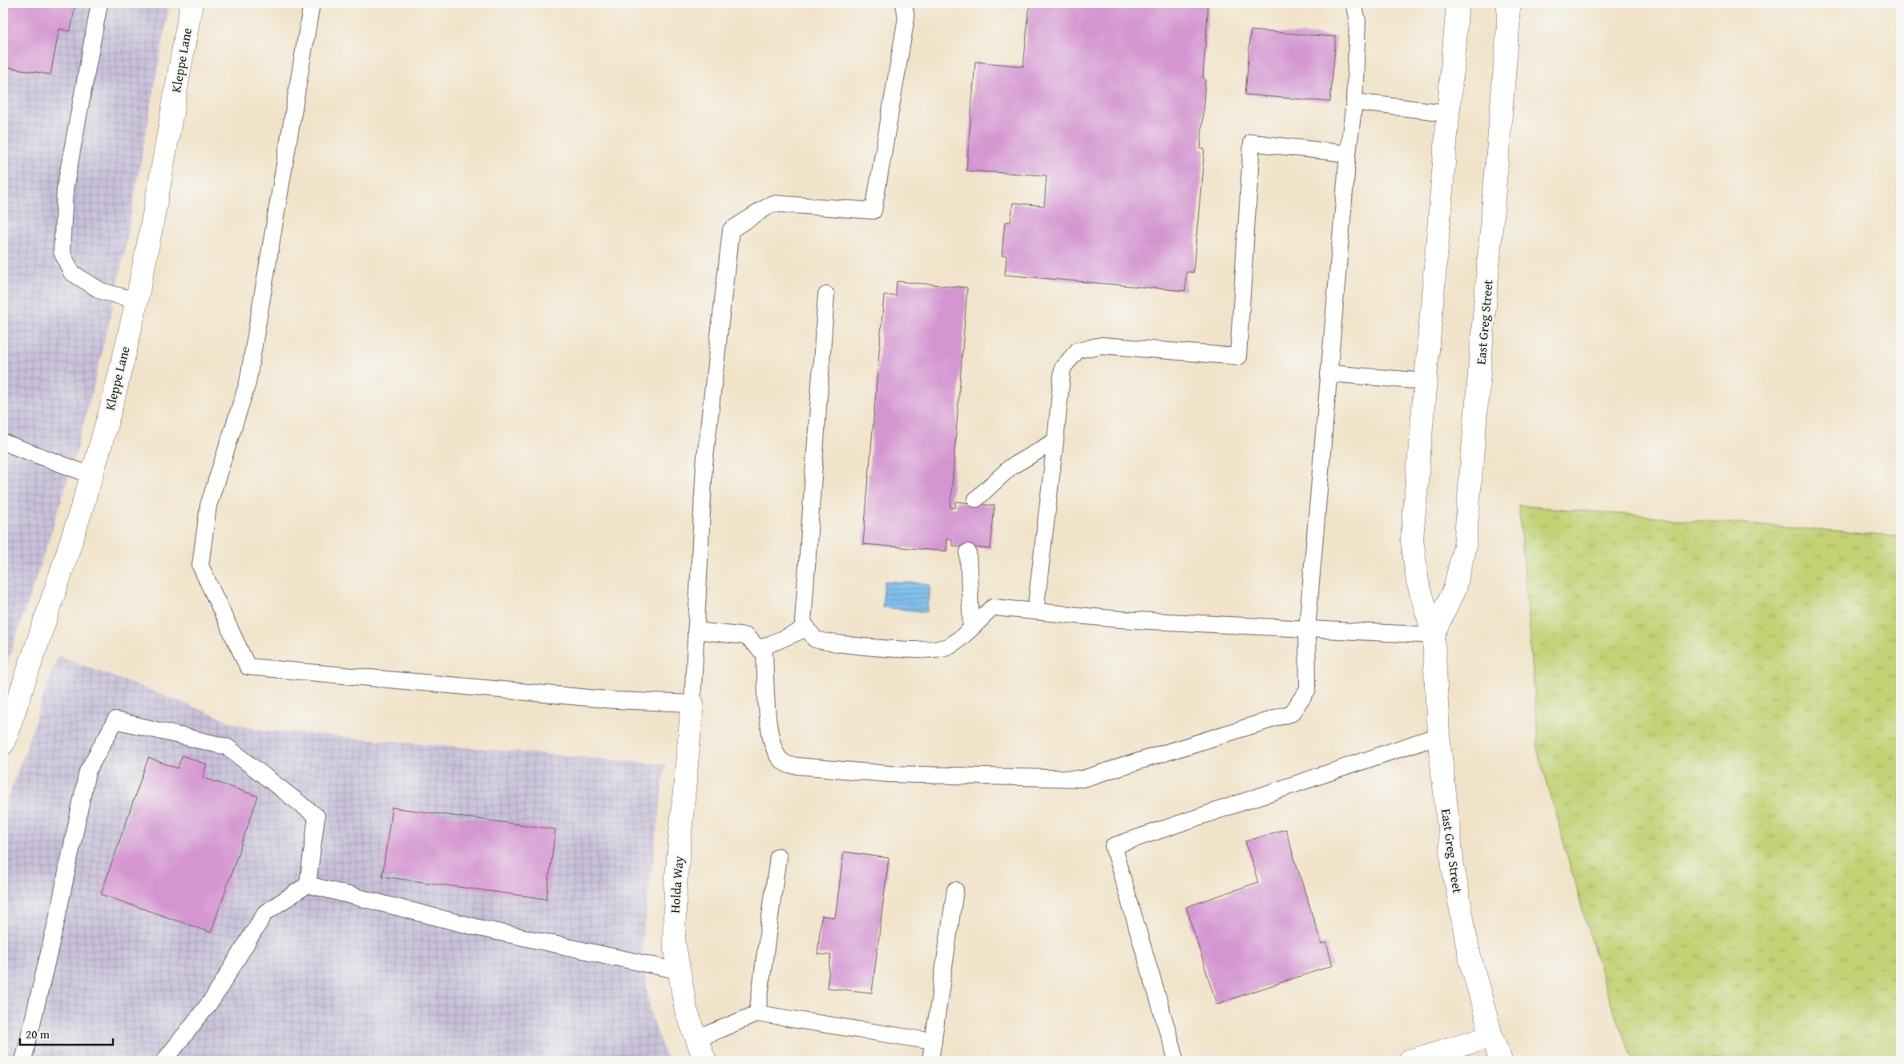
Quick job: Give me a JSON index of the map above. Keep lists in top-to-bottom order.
{
  "streets": {
    "main road": ["Kleppe Lane", "East Greg Street", "Holda Way"]
  },
  "scale_bar": "20 m"
}
